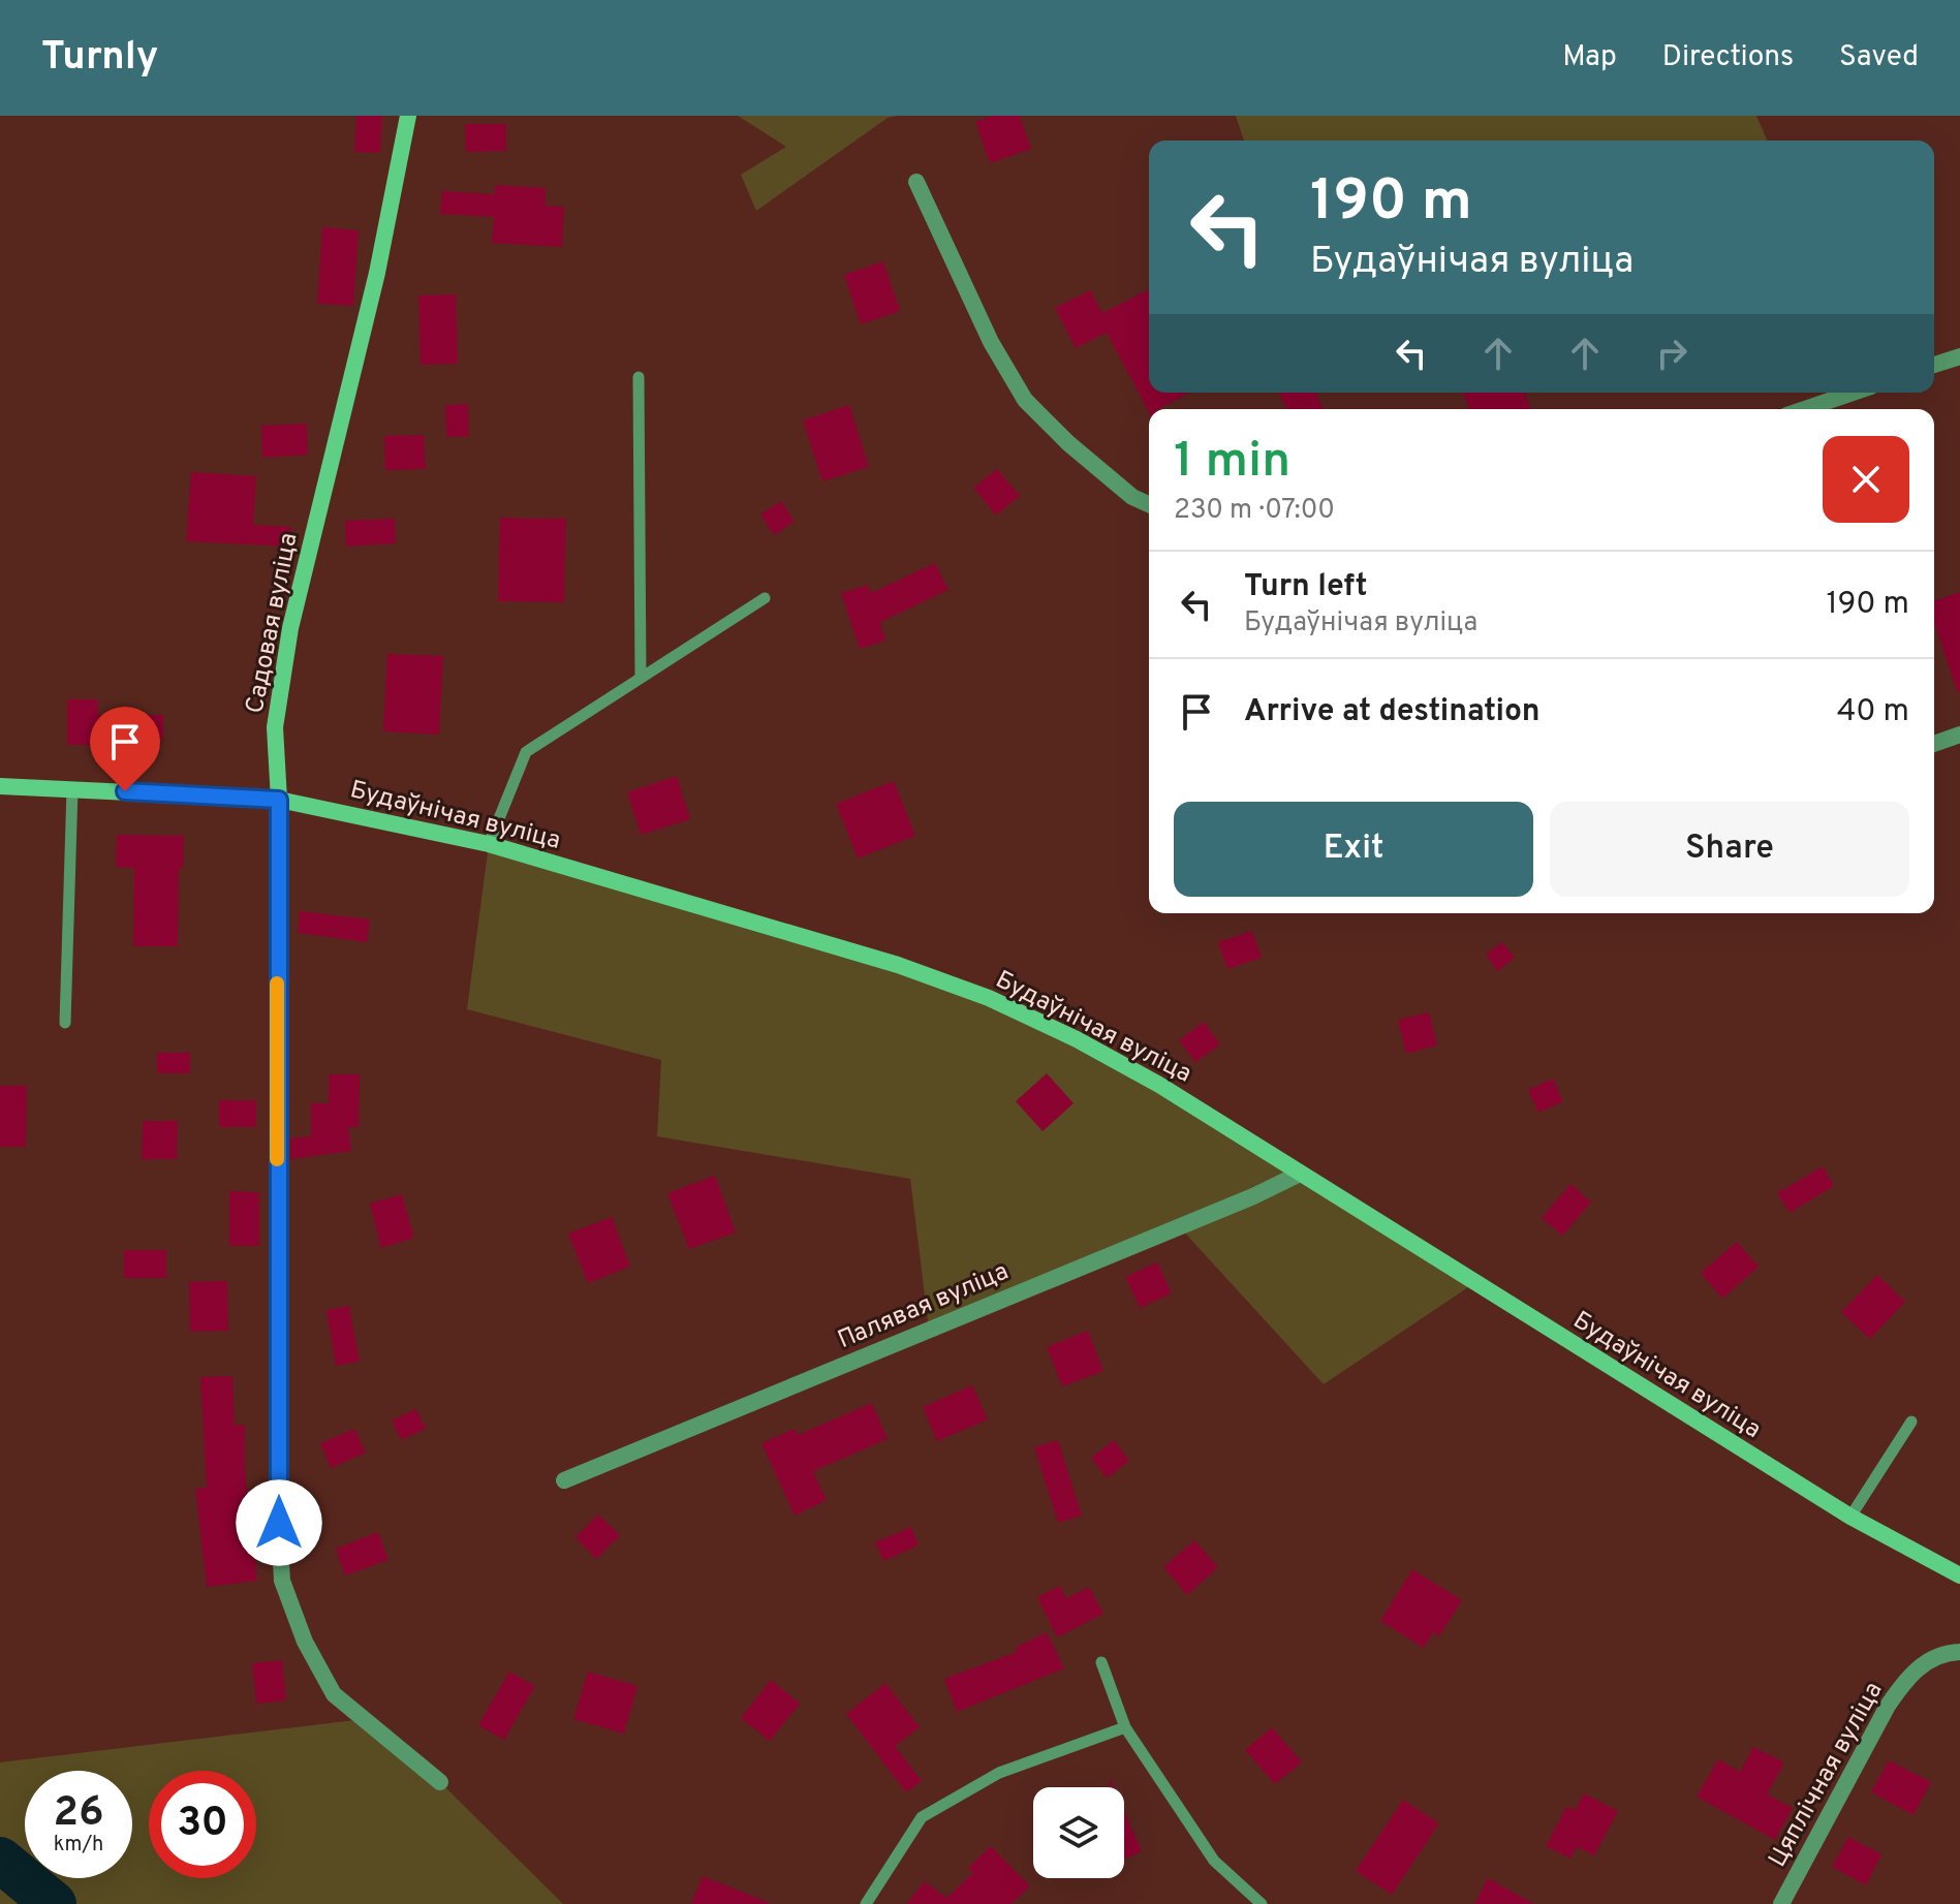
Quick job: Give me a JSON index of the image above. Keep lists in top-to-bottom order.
{
  "streets": {
    "main road": ["Садовая вуліца", "Будаўнічая вуліца"],
    "street": ["Палявая вуліца", "Цяплічная вуліца"]
  },
  "crossings": [
    ["Садовая вуліца", "Будаўнічая вуліца"],
    ["Будаўнічая вуліца", "Палявая вуліца"]
  ],
  "page": {
    "header": "Turnly",
    "nav": ["Map", "Directions", "Saved"],
    "turn": ["190 m", "Будаўнічая вуліца"],
    "heading": ["1 min", "230 m · 07:00"],
    "list": [
      {
        "name": "Turn left",
        "note": "Будаўнічая вуліца",
        "value": "190 m"
      },
      {
        "name": "Arrive at destination",
        "value": "40 m"
      }
    ],
    "buttons": ["Exit", "Share"],
    "speed": "26 km/h",
    "limit": "30"
  }
}
